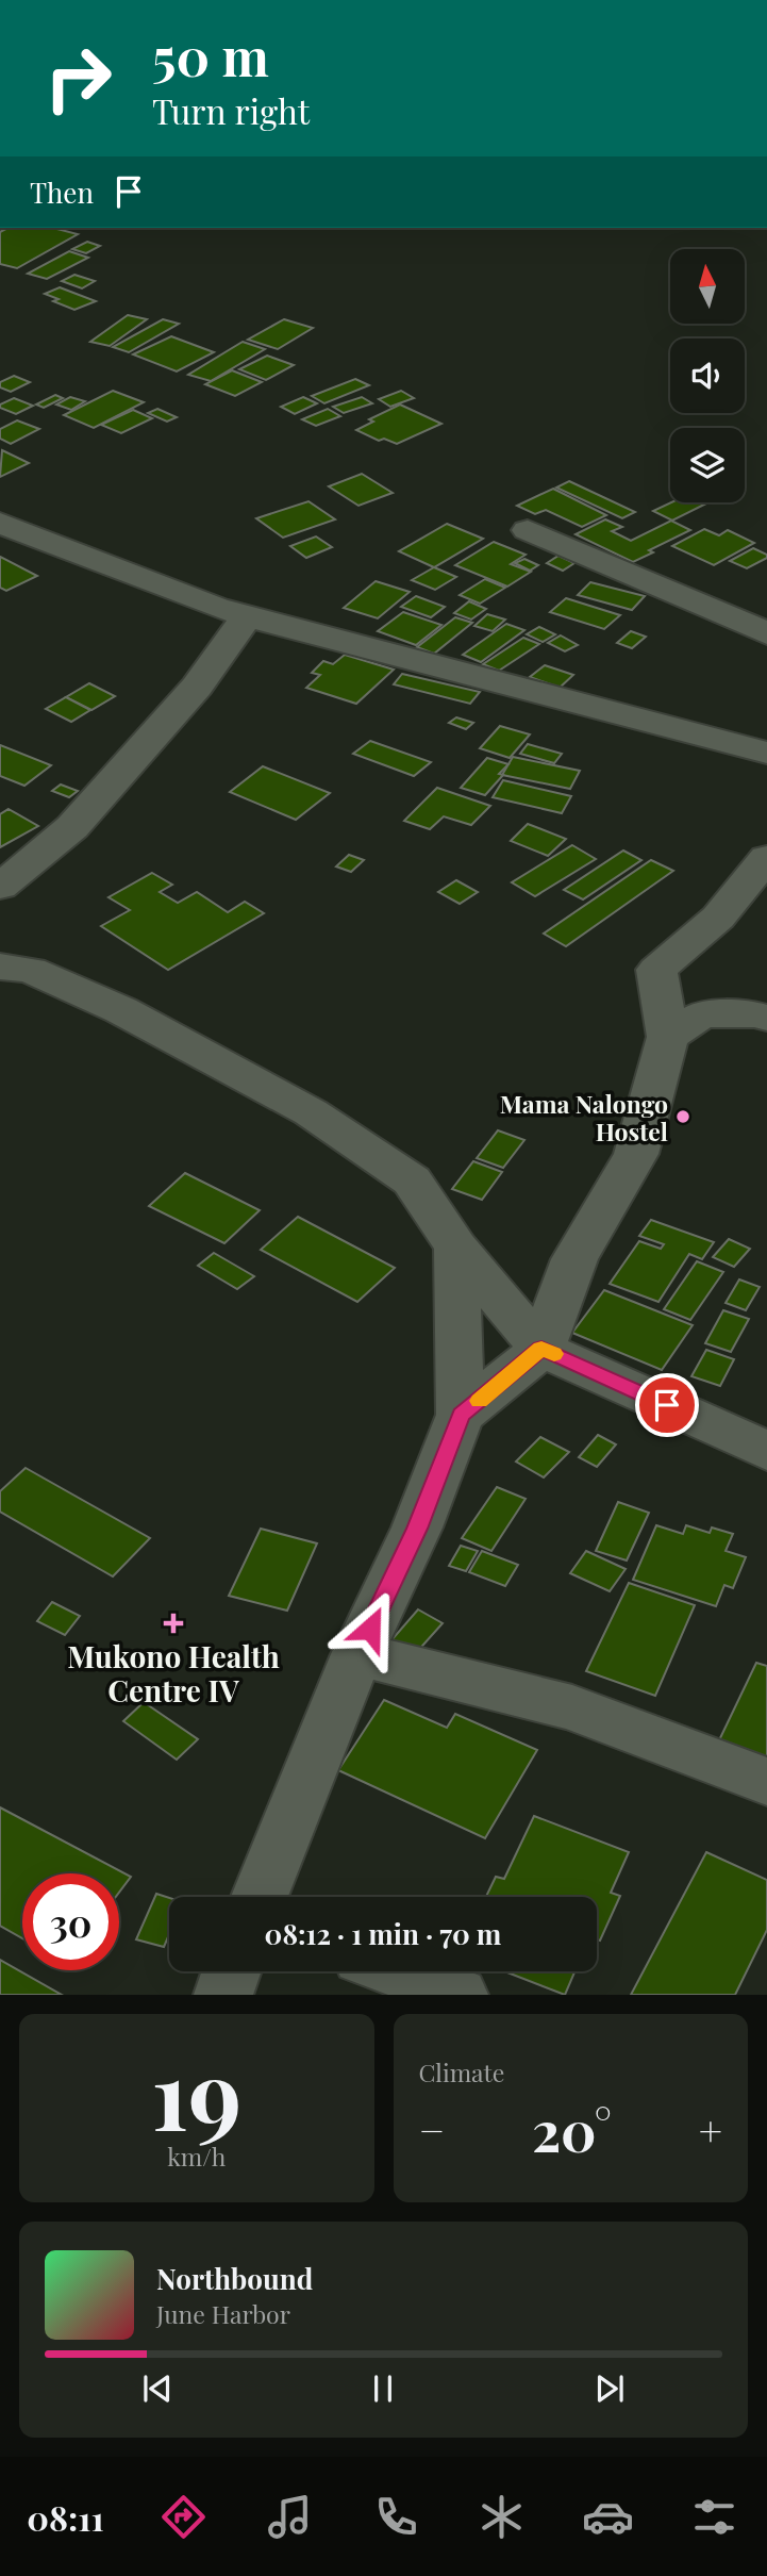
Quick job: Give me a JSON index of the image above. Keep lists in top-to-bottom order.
{
  "places": {
    "other": ["Mama Nalongo Hostel"],
    "health": ["Mukono Health Centre IV"]
  },
  "north": "top",
  "page": {
    "turn": ["50 m", "Turn right"],
    "then": "Then",
    "limit": "30",
    "trip": "08:12 · 1 min · 70 m",
    "tile": [
      ["19", "km/h"],
      "Climate"
    ],
    "heat": ["−", "20°", "+"],
    "song": ["Northbound", "June Harbor"],
    "tabs": "08:11"
  }
}
